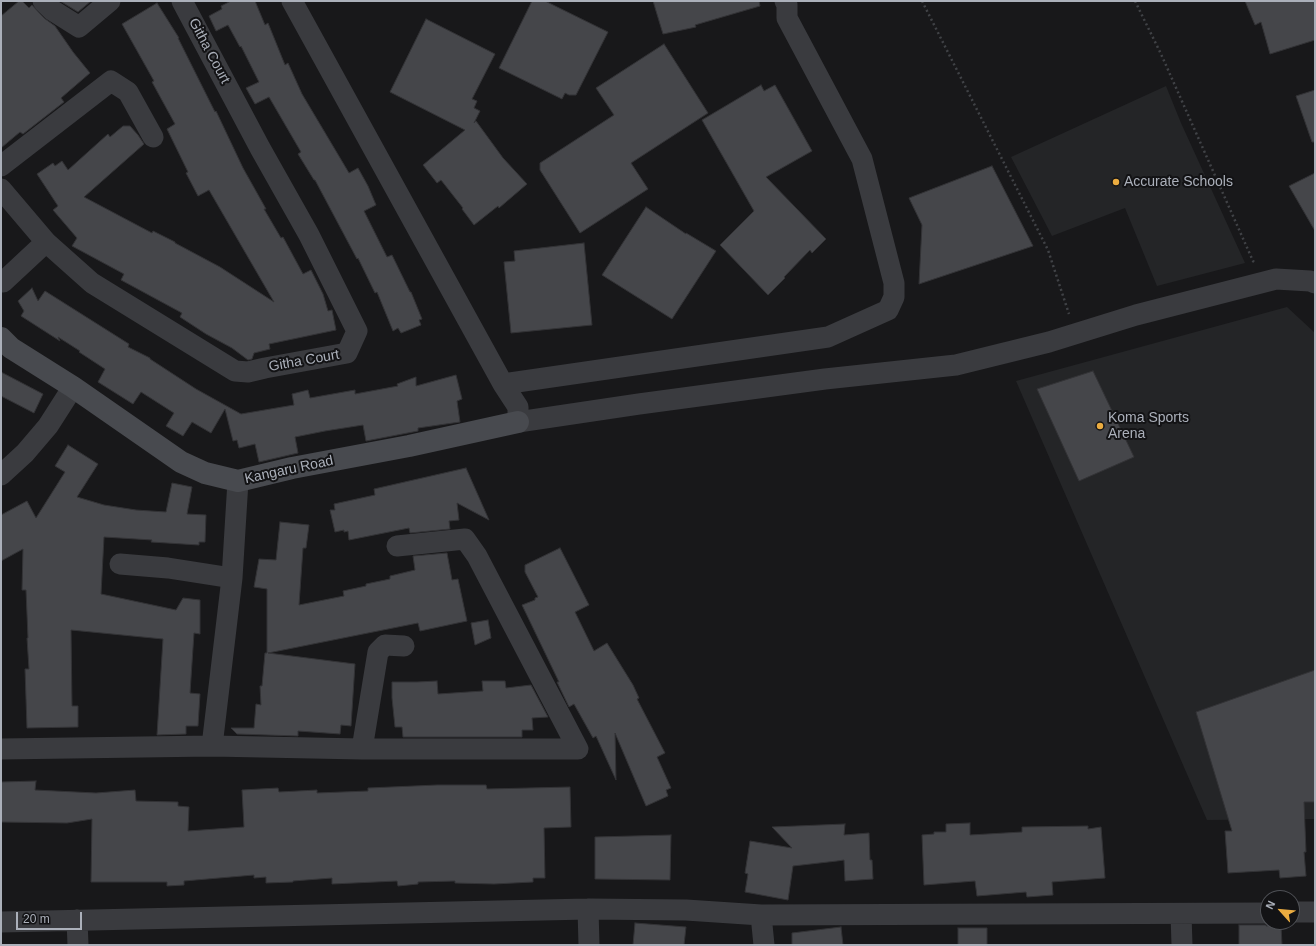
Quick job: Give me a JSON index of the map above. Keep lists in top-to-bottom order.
{
  "streets": {
    "street": ["Githa Court", "Kangaru Road"]
  },
  "places": ["Accurate Schools", "Koma Sports Arena"],
  "scale_bar": "20 m",
  "north": "top left"
}
